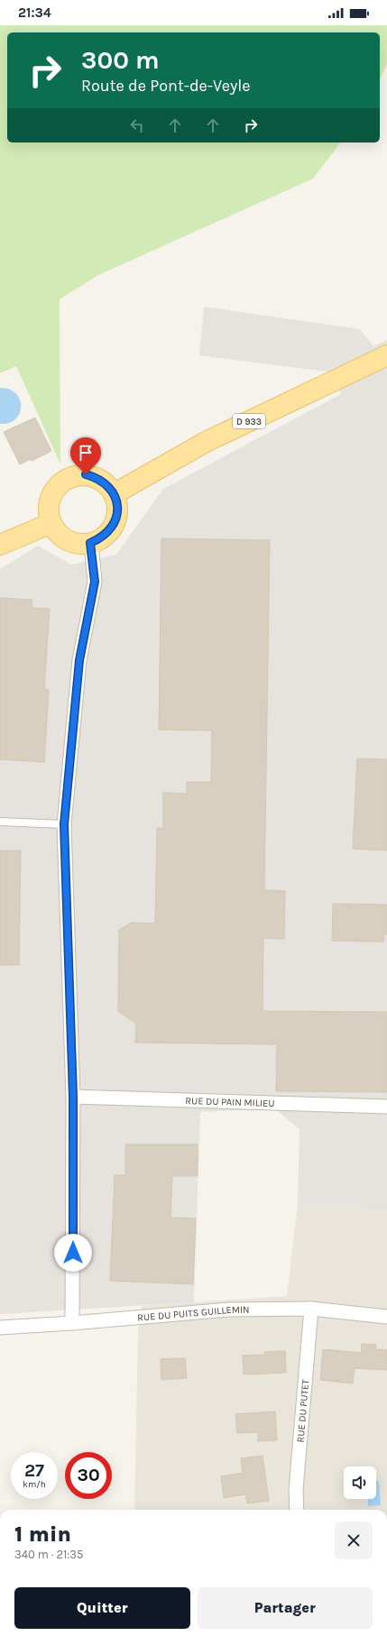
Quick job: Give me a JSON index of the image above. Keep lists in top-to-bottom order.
{
  "streets": {
    "main road": ["D 933"],
    "street": ["RUE DU PAIN MILIEU", "RUE DU PUITS GUILLEMIN", "RUE DU PUTET"]
  },
  "crossings": [
    ["RUE DU PUITS GUILLEMIN", "RUE DU PUTET"]
  ],
  "page": {
    "status": "21:34",
    "turn": ["300 m", "Route de Pont-de-Veyle"],
    "speed": "27 km/h",
    "limit": "30",
    "heading": ["1 min", "340 m · 21:35"],
    "buttons": ["Quitter", "Partager"]
  }
}
